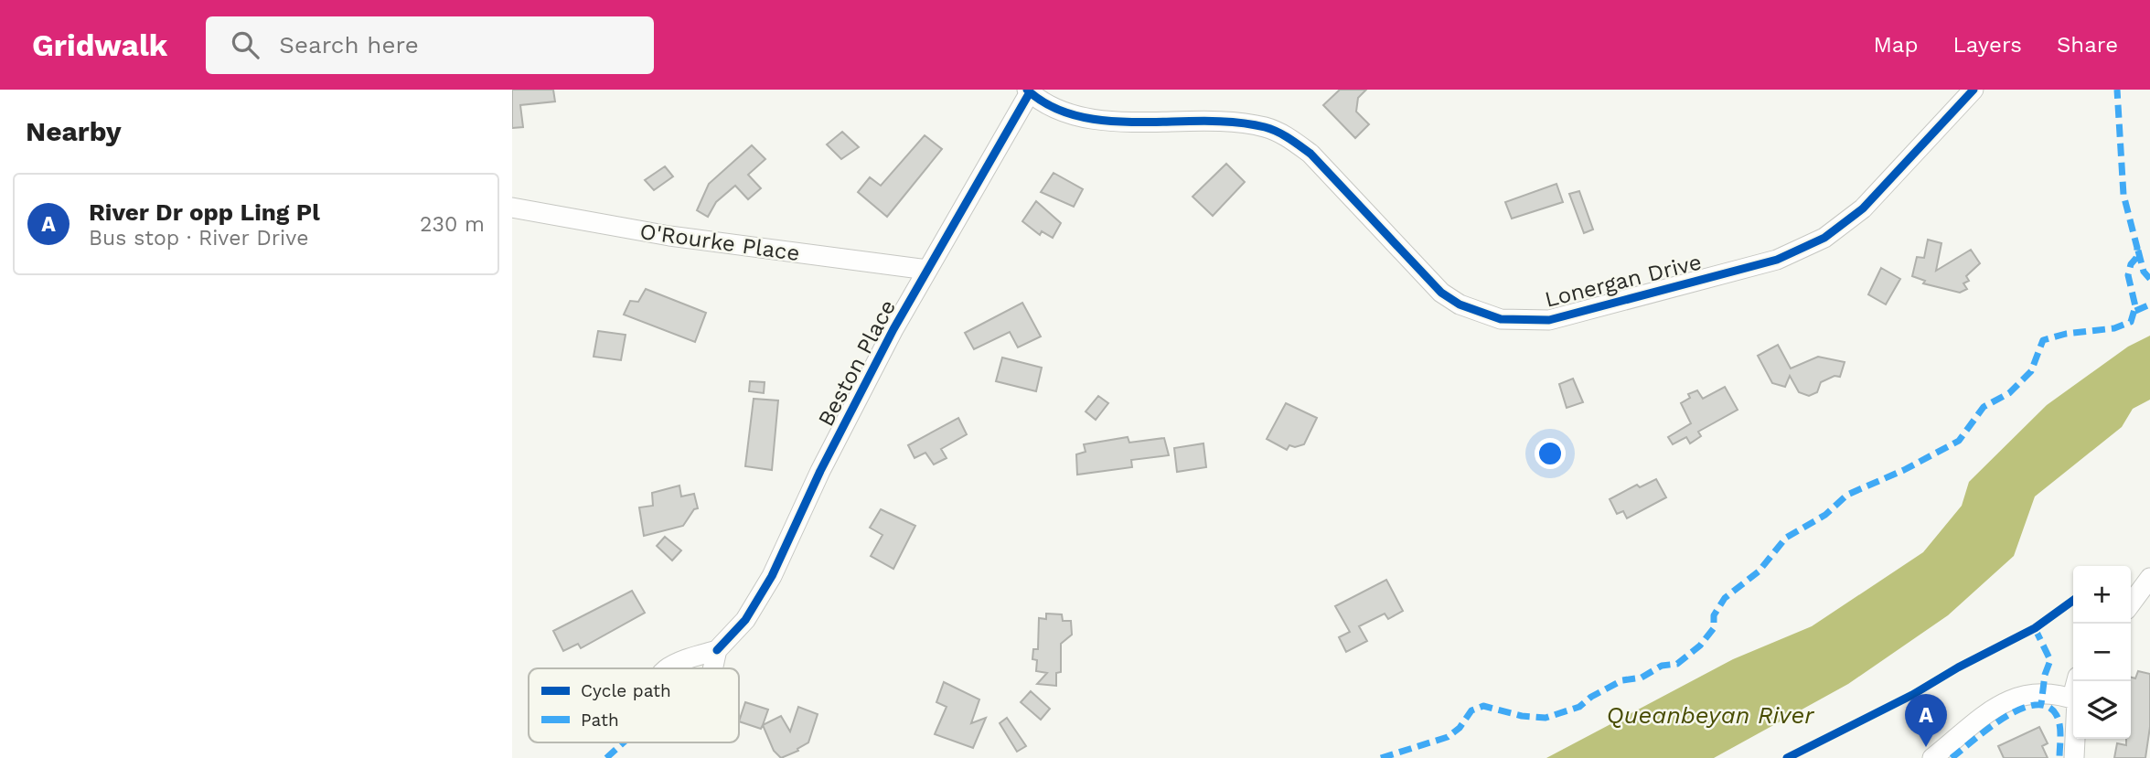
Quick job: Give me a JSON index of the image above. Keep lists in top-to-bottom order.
{
  "streets": {
    "street": ["O'Rourke Place", "Lonergan Drive", "Beston Place"]
  },
  "crossings": [
    ["O'Rourke Place", "Beston Place"],
    ["Lonergan Drive", "Beston Place"]
  ],
  "water": ["Queanbeyan River"],
  "legend": ["Cycle path", "Path"],
  "page": {
    "header": "Gridwalk",
    "search": "Search here",
    "nav": ["Map", "Layers", "Share"],
    "heading": "Nearby",
    "list": [
      {
        "mark": "A",
        "name": "River Dr opp Ling Pl",
        "note": "Bus stop · River Drive",
        "value": "230 m"
      }
    ],
    "map_buttons": ["+", "−"],
    "pins": "A"
  }
}
